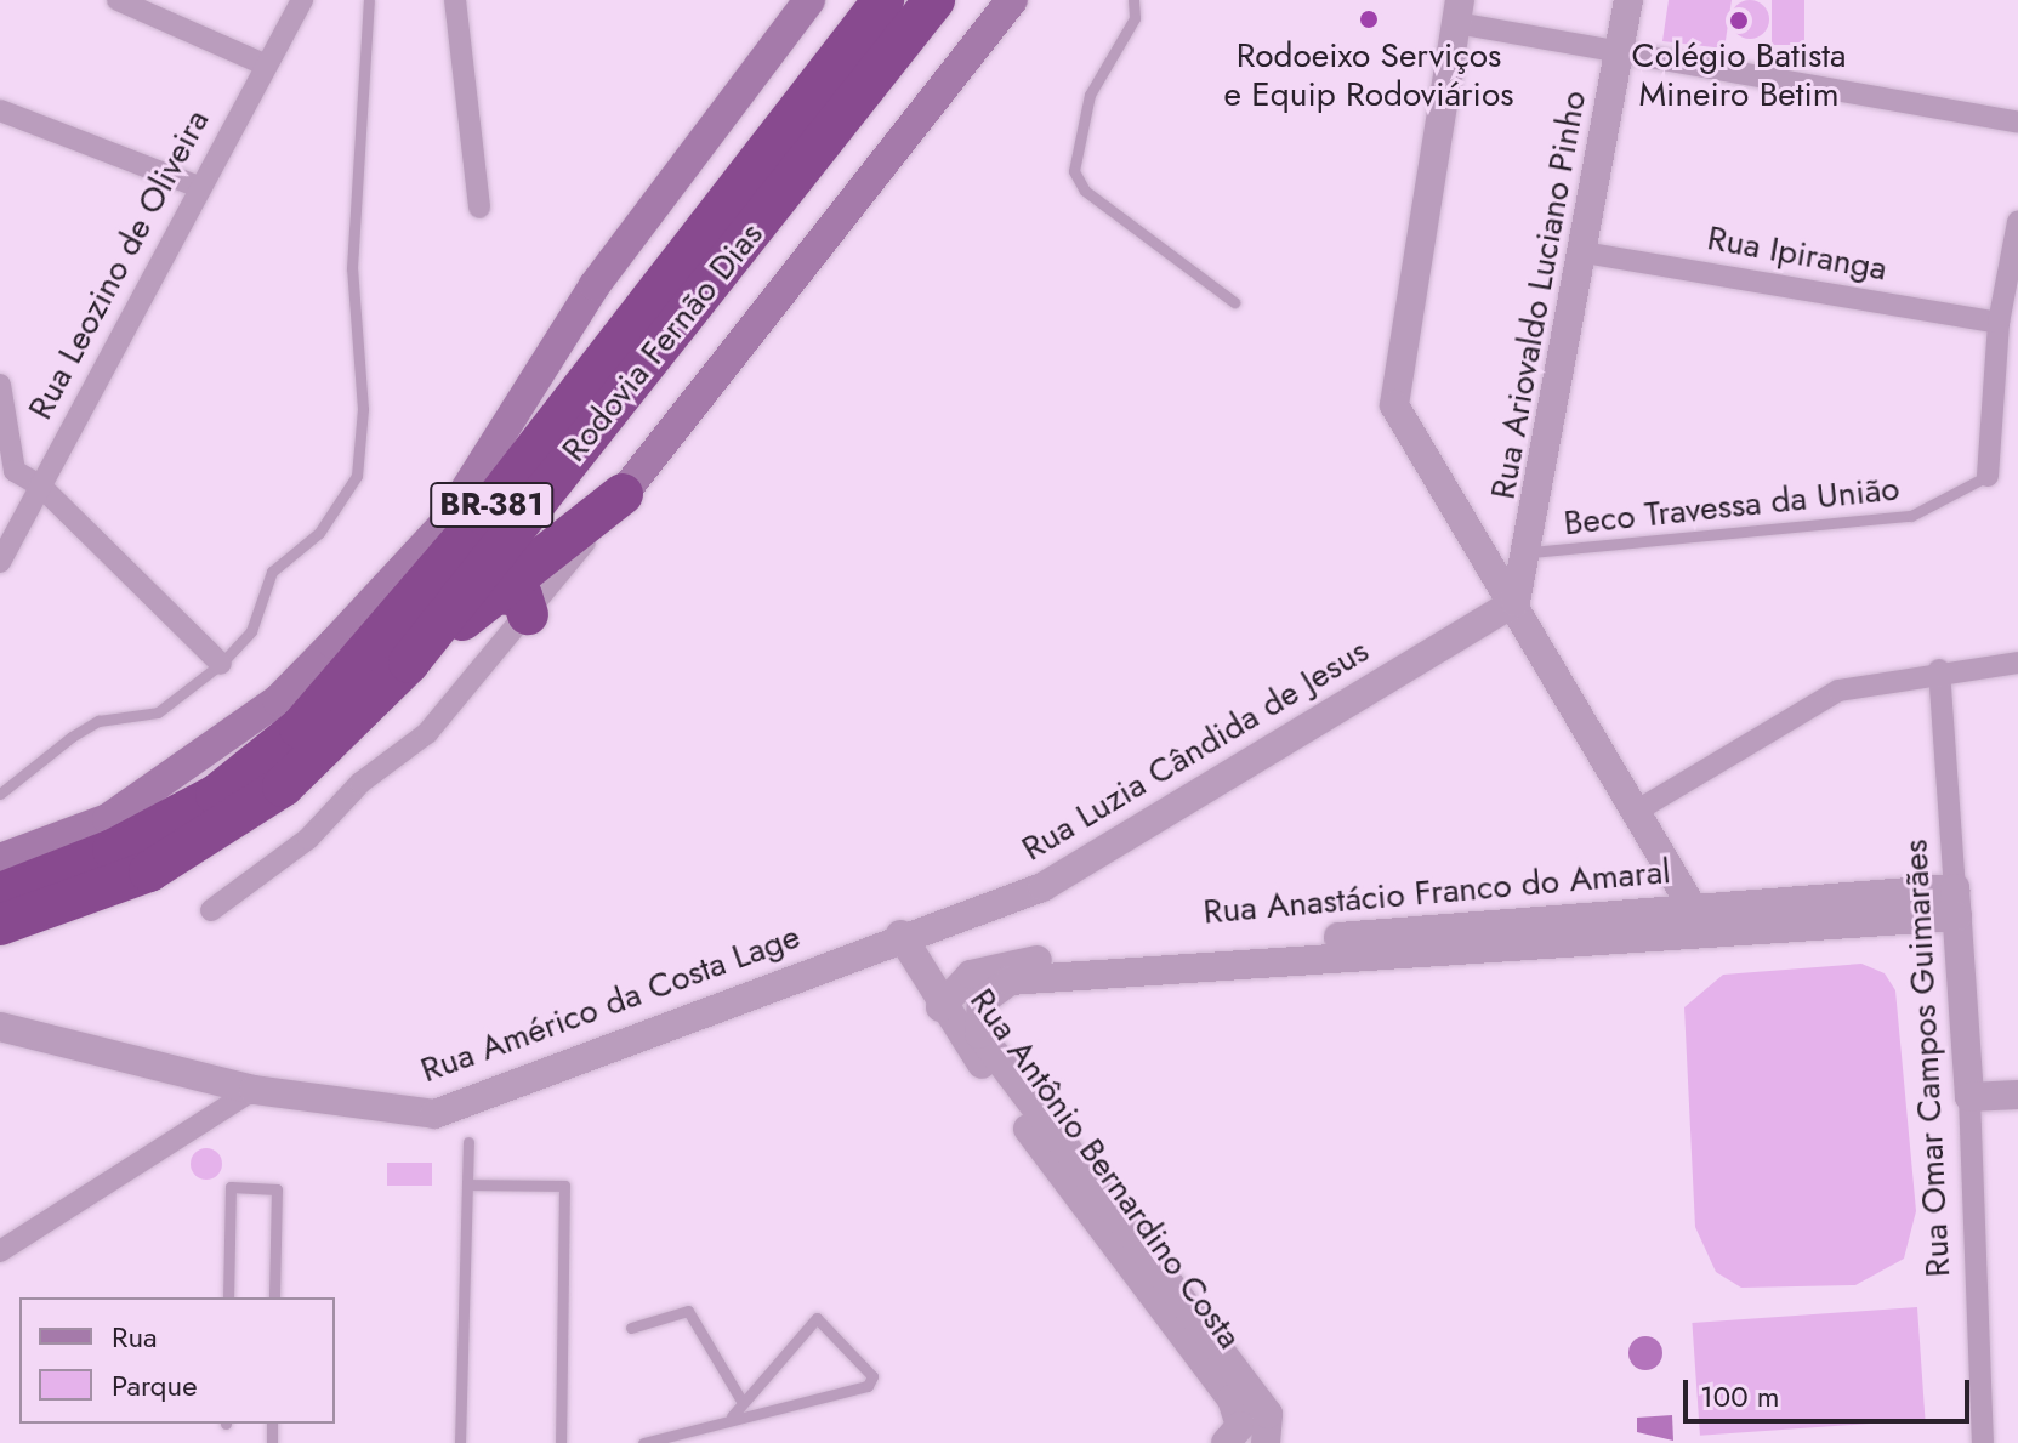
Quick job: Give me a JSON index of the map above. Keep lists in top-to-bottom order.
{
  "streets": {
    "highway": ["Rodovia Fernão Dias", "BR-381"],
    "street": [
      "Rua Ipiranga",
      "Rua Leozino de Oliveira",
      "Rua Ariovaldo Luciano Pinho",
      "Rua Luzia Cândida de Jesus",
      "Rua Anastácio Franco do Amaral",
      "Rua Américo da Costa Lage",
      "Rua Omar Campos Guimarães",
      "Rua Antônio Bernardino Costa"
    ],
    "lane": ["Beco Travessa da União"]
  },
  "crossings": [
    ["Rua Ipiranga", "Rua Ariovaldo Luciano Pinho"],
    ["Rua Ariovaldo Luciano Pinho", "Beco Travessa da União"],
    ["Rua Ariovaldo Luciano Pinho", "Rua Luzia Cândida de Jesus"],
    ["Rodovia Fernão Dias", "BR-381"],
    ["Rua Luzia Cândida de Jesus", "Rua Américo da Costa Lage"],
    ["Rua Luzia Cândida de Jesus", "Rua Antônio Bernardino Costa"],
    ["Rua Anastácio Franco do Amaral", "Rua Omar Campos Guimarães"],
    ["Rua Anastácio Franco do Amaral", "Rua Antônio Bernardino Costa"],
    ["Rua Américo da Costa Lage", "Rua Antônio Bernardino Costa"]
  ],
  "places": ["Rodoeixo Serviços e Equip Rodoviários", "Colégio Batista Mineiro Betim"],
  "legend": ["Rua", "Parque"],
  "scale_bar": "100 m"
}
